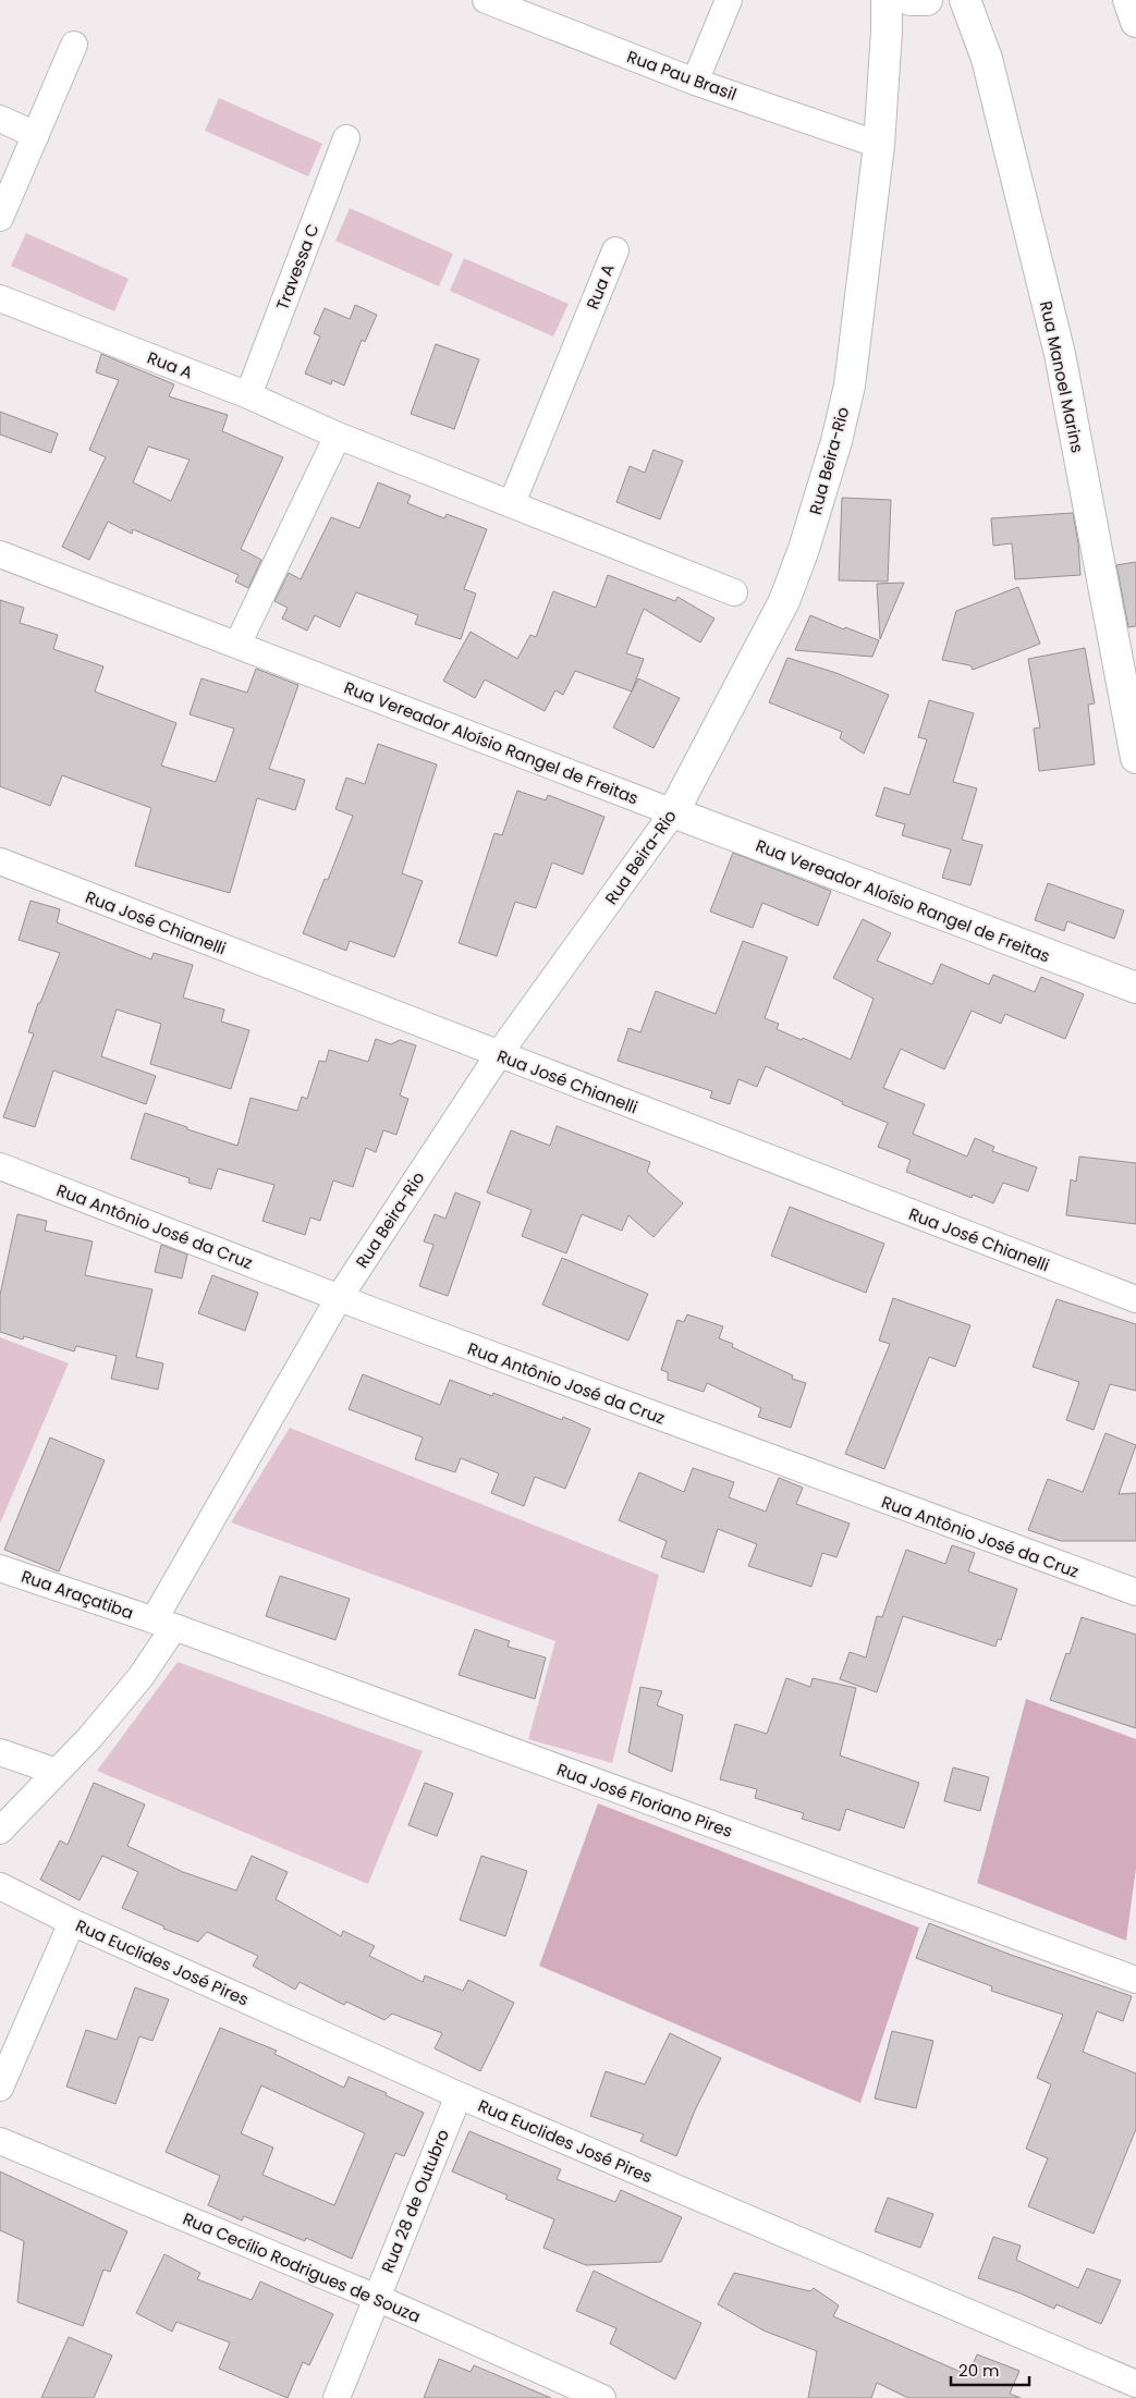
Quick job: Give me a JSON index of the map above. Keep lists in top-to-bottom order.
{
  "streets": {
    "main road": ["Rua Manoel Marins", "Rua Beira-Rio", "Rua Vereador Aloísio Rangel de Freitas"],
    "street": [
      "Rua Pau Brasil",
      "Travessa C",
      "Rua A",
      "Rua José Chianelli",
      "Rua Antônio José da Cruz",
      "Rua Araçatiba",
      "Rua José Floriano Pires",
      "Rua Euclides José Pires",
      "Rua 28 de Outubro",
      "Rua Cecílio Rodrigues de Souza"
    ]
  },
  "crossings": [
    ["Rua Pau Brasil", "Rua Beira-Rio"],
    ["Travessa C", "Rua A"],
    ["Rua Beira-Rio", "Rua Vereador Aloísio Rangel de Freitas"],
    ["Rua Beira-Rio", "Rua José Chianelli"],
    ["Rua Beira-Rio", "Rua Antônio José da Cruz"],
    ["Rua Beira-Rio", "Rua Araçatiba"],
    ["Rua Beira-Rio", "Rua José Floriano Pires"],
    ["Rua Araçatiba", "Rua José Floriano Pires"],
    ["Rua Euclides José Pires", "Rua 28 de Outubro"],
    ["Rua 28 de Outubro", "Rua Cecílio Rodrigues de Souza"]
  ],
  "scale_bar": "20 m"
}
